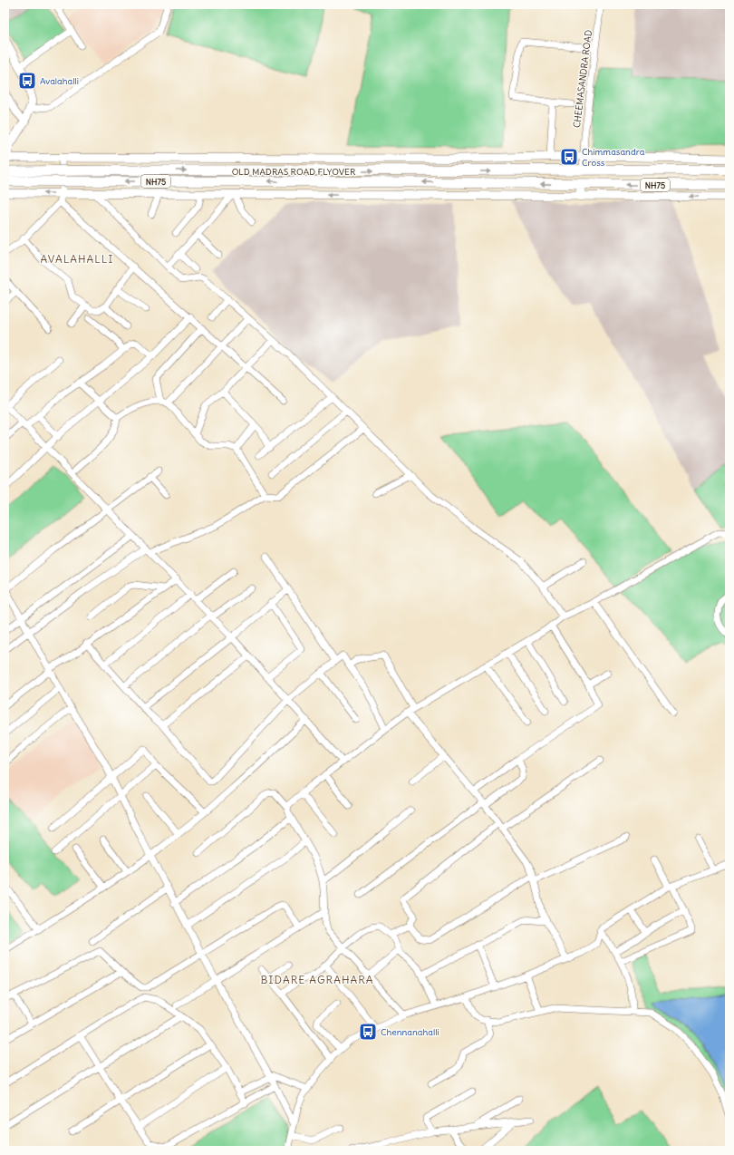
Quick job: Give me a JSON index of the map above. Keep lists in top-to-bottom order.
{
  "streets": {
    "highway": ["OLD MADRAS ROAD FLYOVER", "NH75"],
    "street": ["CHEEMASANDRA ROAD"]
  },
  "crossings": [
    ["CHEEMASANDRA ROAD", "OLD MADRAS ROAD FLYOVER"],
    ["CHEEMASANDRA ROAD", "NH75"],
    ["OLD MADRAS ROAD FLYOVER", "NH75"]
  ],
  "districts": ["AVALAHALLI", "BIDARE AGRAHARA"],
  "places": {
    "bus stop": ["Avalahalli", "Chimmasandra Cross", "Chennanahalli"]
  }
}
